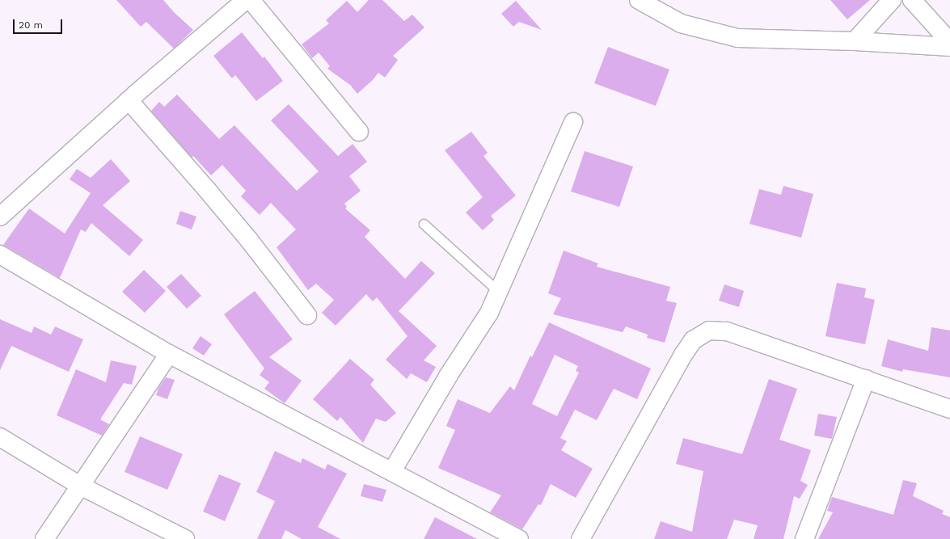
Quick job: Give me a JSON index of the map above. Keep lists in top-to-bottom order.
{
  "scale_bar": "20 m"
}
